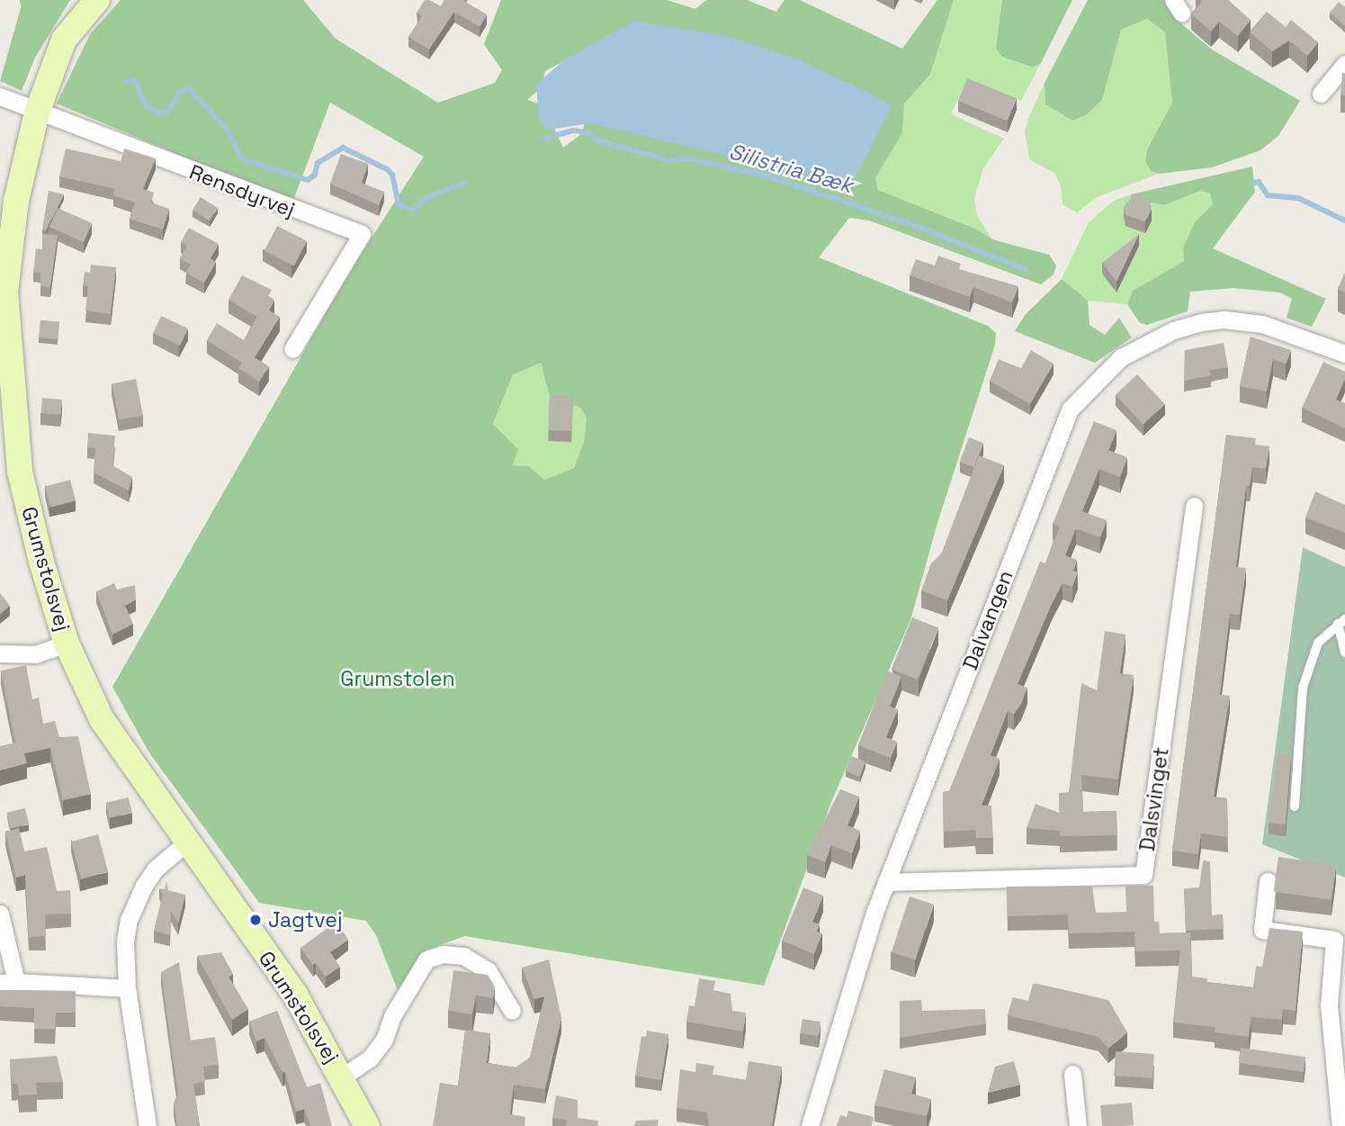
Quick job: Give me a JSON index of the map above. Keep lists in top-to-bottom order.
{
  "streets": {
    "street": [
      "Rensdyrvej",
      "Grumstolsvej",
      "Dalvangen",
      "Dalsvinget"
    ]
  },
  "crossings": [
    ["Rensdyrvej", "Grumstolsvej"],
    ["Dalvangen", "Dalsvinget"]
  ],
  "water": ["Silistria Bæk"],
  "parks": ["Grumstolen"],
  "places": ["Jagtvej"]
}
